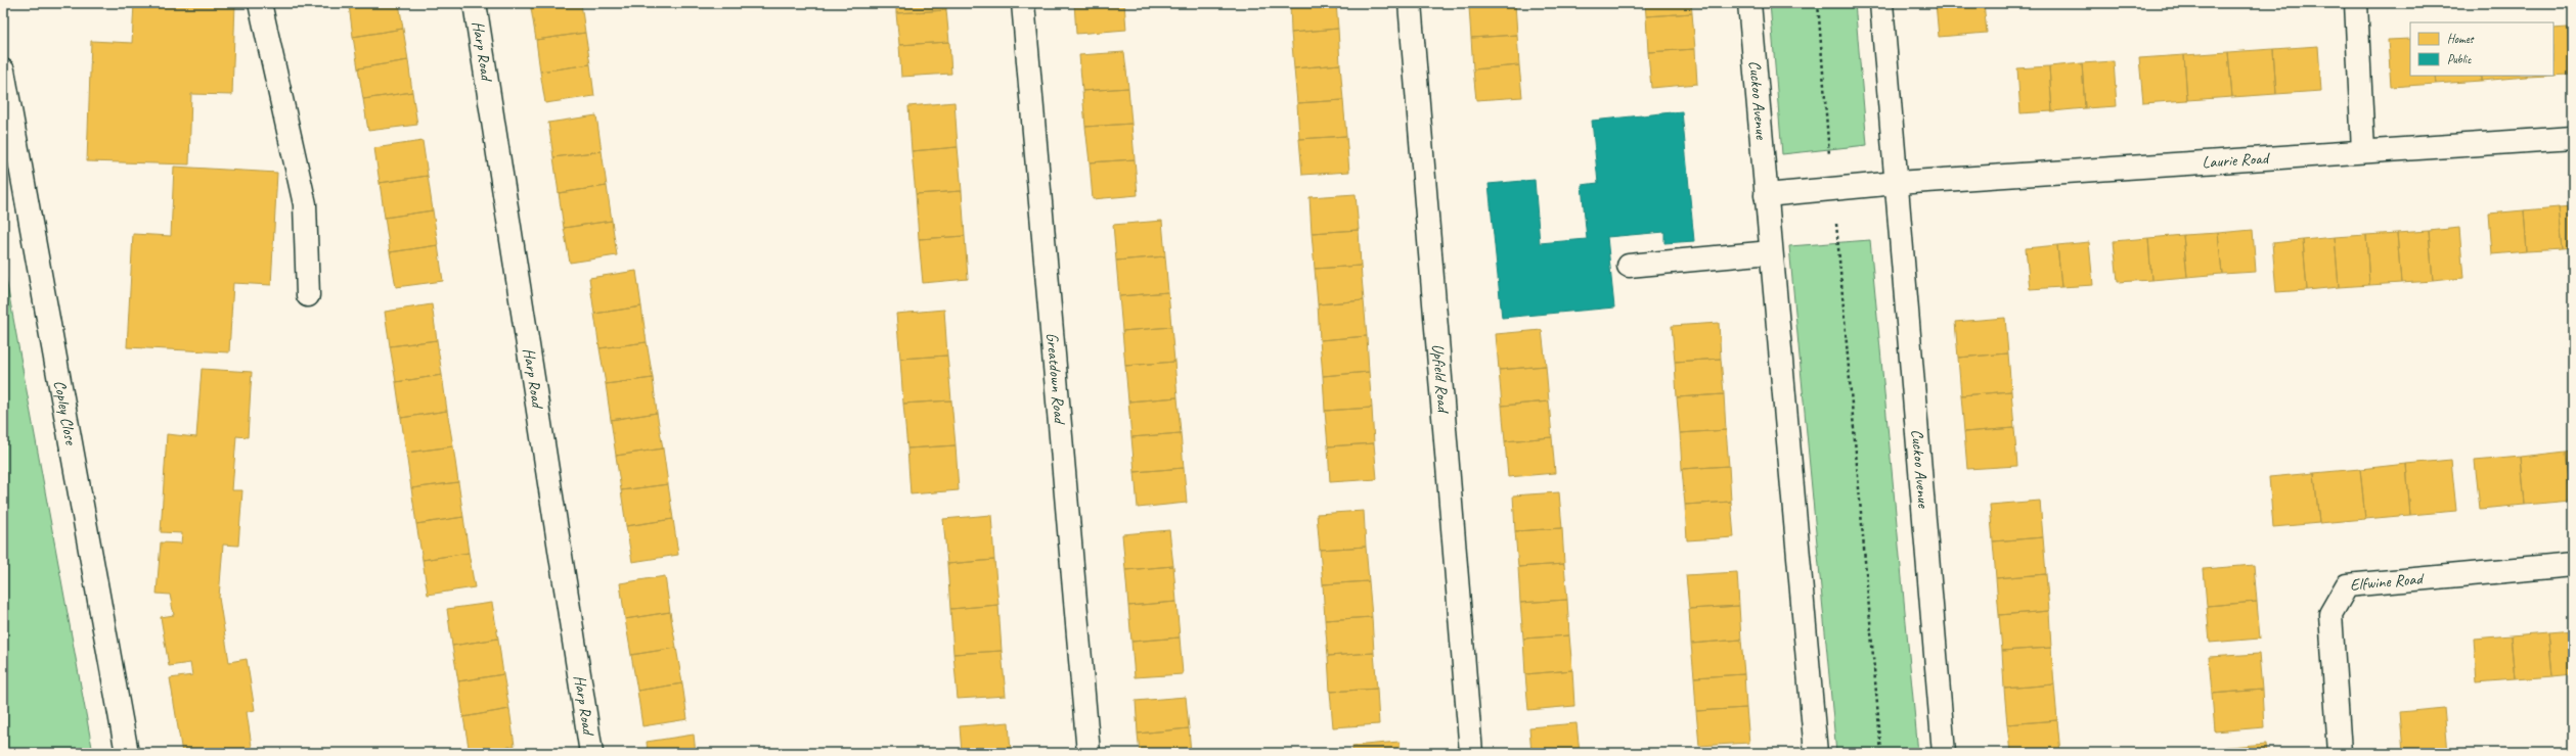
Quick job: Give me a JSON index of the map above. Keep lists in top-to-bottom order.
{
  "streets": {
    "street": [
      "Harp Road",
      "Cuckoo Avenue",
      "Laurie Road",
      "Greatdown Road",
      "Upfield Road",
      "Copley Close",
      "Elfwine Road"
    ]
  },
  "crossings": [
    ["Cuckoo Avenue", "Laurie Road"]
  ],
  "legend": ["Homes", "Public"]
}
